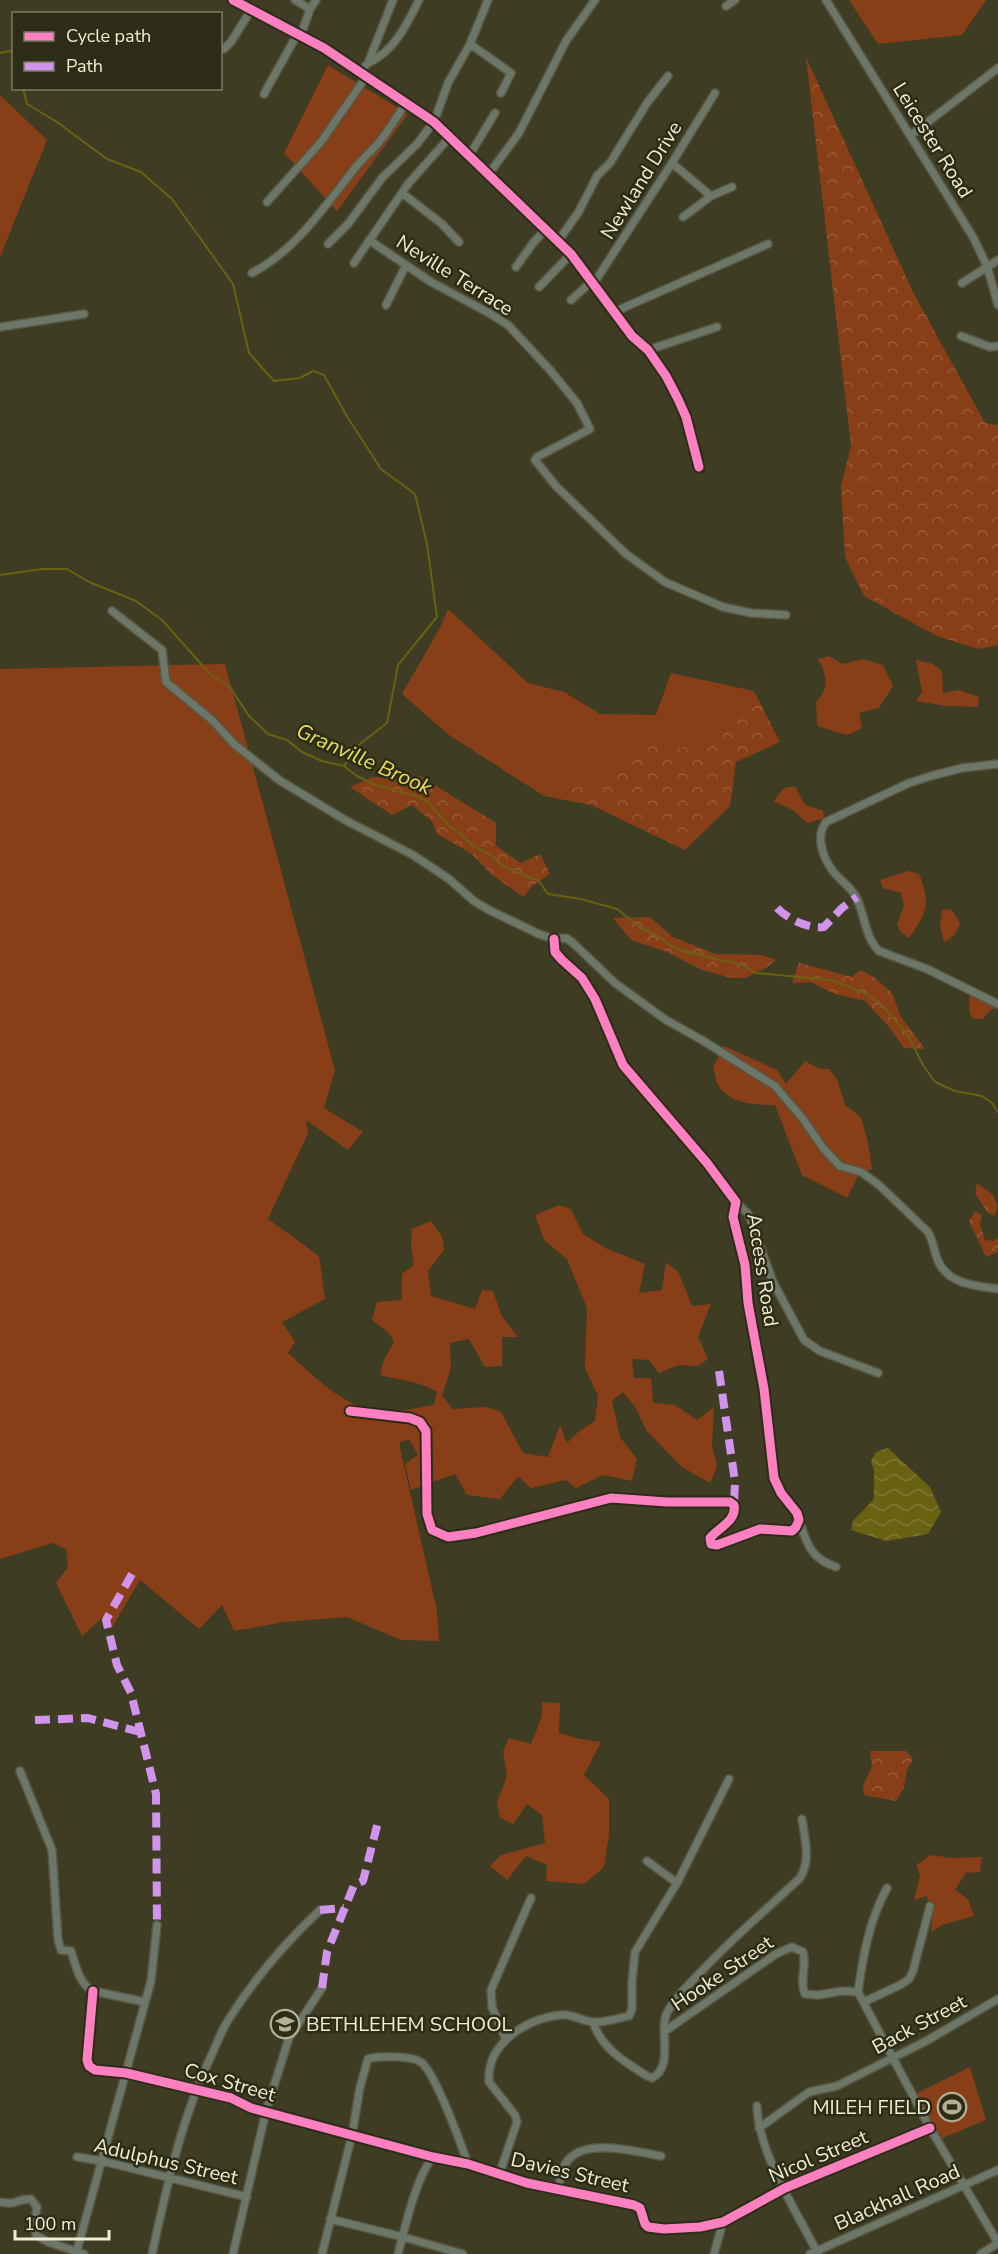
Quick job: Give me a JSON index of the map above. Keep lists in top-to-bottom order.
{
  "streets": {
    "street": [
      "Leicester Road",
      "Newland Drive",
      "Neville Terrace",
      "Access Road",
      "Hooke Street",
      "Back Street",
      "Cox Street",
      "Nicol Street",
      "Adulphus Street",
      "Davies Street",
      "Blackhall Road"
    ]
  },
  "crossings": [
    ["Cox Street", "Davies Street"],
    ["Nicol Street", "Davies Street"]
  ],
  "water": ["Granville Brook"],
  "places": {
    "school or university": ["BETHLEHEM SCHOOL"],
    "sports": ["MILEH FIELD"]
  },
  "legend": ["Cycle path", "Path"],
  "scale_bar": "100 m"
}
